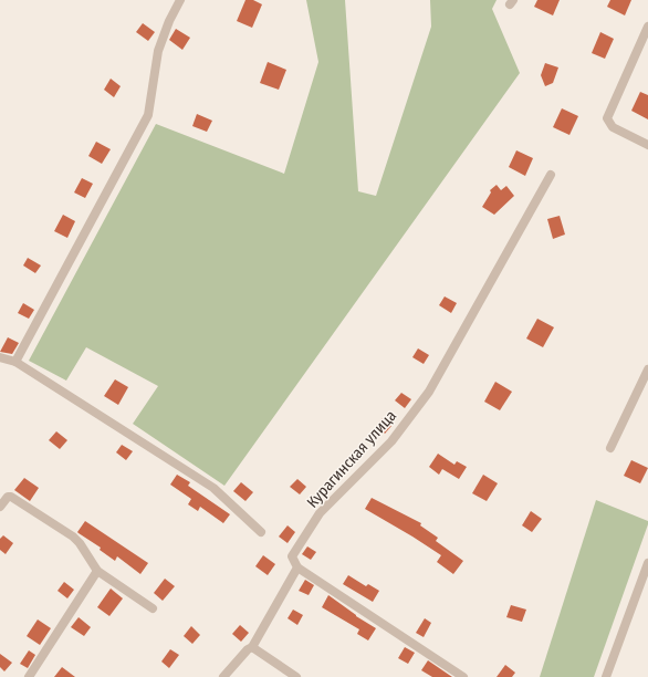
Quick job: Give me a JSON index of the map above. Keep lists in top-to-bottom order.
{
  "streets": {
    "street": ["Курагинская улица"]
  }
}
